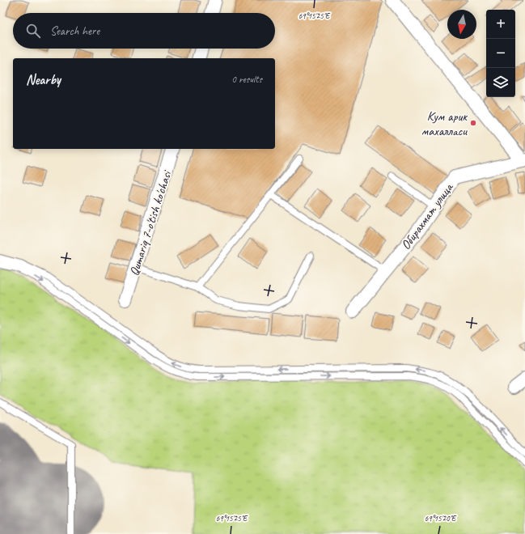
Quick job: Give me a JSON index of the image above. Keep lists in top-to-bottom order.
{
  "streets": {
    "street": ["Обирахмат улица", "Qumariq 7-o'tish ko'chasi"]
  },
  "places": ["Кум арик махалласи"],
  "north": "bottom",
  "page": {
    "map_buttons": ["+", "−"],
    "search": "Search here",
    "heading": ["Nearby", "0 results"]
  },
  "coordinates": ["69°15'25\"E", "69°15'20\"E"]
}
